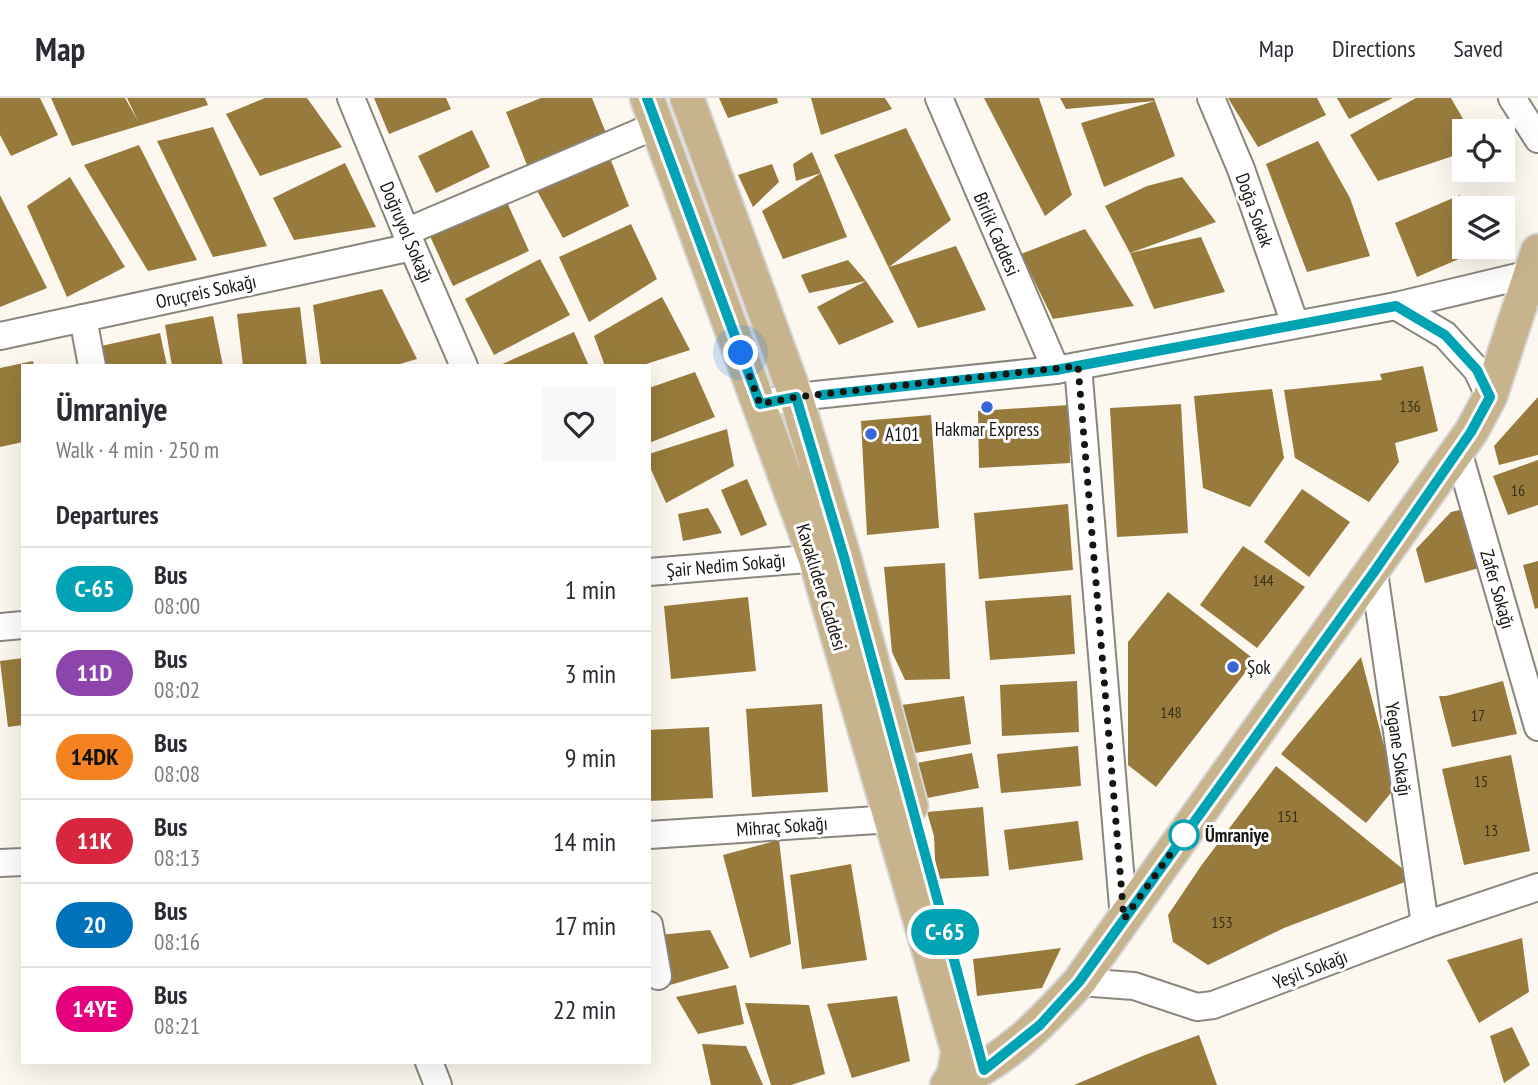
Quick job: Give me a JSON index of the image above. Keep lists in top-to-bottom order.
{
  "streets": {
    "main road": ["Kavaklıdere Caddesi"],
    "street": [
      "Doğa Sokak",
      "Doğruyol Sokağı",
      "Birlik Caddesi",
      "Oruçreis Sokağı",
      "Şair Nedim Sokağı",
      "Zafer Sokağı",
      "Yegane Sokağı",
      "Mihraç Sokağı",
      "Yeşil Sokağı"
    ]
  },
  "crossings": [
    ["Doğruyol Sokağı", "Oruçreis Sokağı"],
    ["Oruçreis Sokağı", "Kavaklıdere Caddesi"],
    ["Şair Nedim Sokağı", "Kavaklıdere Caddesi"],
    ["Kavaklıdere Caddesi", "Mihraç Sokağı"],
    ["Yegane Sokağı", "Yeşil Sokağı"]
  ],
  "places": [
    "Hakmar Express",
    "A101",
    "Şok",
    "Ümraniye"
  ],
  "lines": ["bus line C-65"],
  "house_numbers": [
    "136",
    "16",
    "144",
    "148",
    "17",
    "15",
    "151",
    "13",
    "153"
  ],
  "page": {
    "header": "Map",
    "nav": ["Map", "Directions", "Saved"],
    "on_map": "C-65",
    "heading": [
      ["Ümraniye", "Walk · 4 min · 250 m"],
      "Departures"
    ],
    "list": [
      {
        "mark": "C-65",
        "name": "Bus",
        "note": "08:00",
        "value": "1 min"
      },
      {
        "mark": "11D",
        "name": "Bus",
        "note": "08:02",
        "value": "3 min"
      },
      {
        "mark": "14DK",
        "name": "Bus",
        "note": "08:08",
        "value": "9 min"
      },
      {
        "mark": "11K",
        "name": "Bus",
        "note": "08:13",
        "value": "14 min"
      },
      {
        "mark": "20",
        "name": "Bus",
        "note": "08:16",
        "value": "17 min"
      },
      {
        "mark": "14YE",
        "name": "Bus",
        "note": "08:21",
        "value": "22 min"
      }
    ]
  }
}
